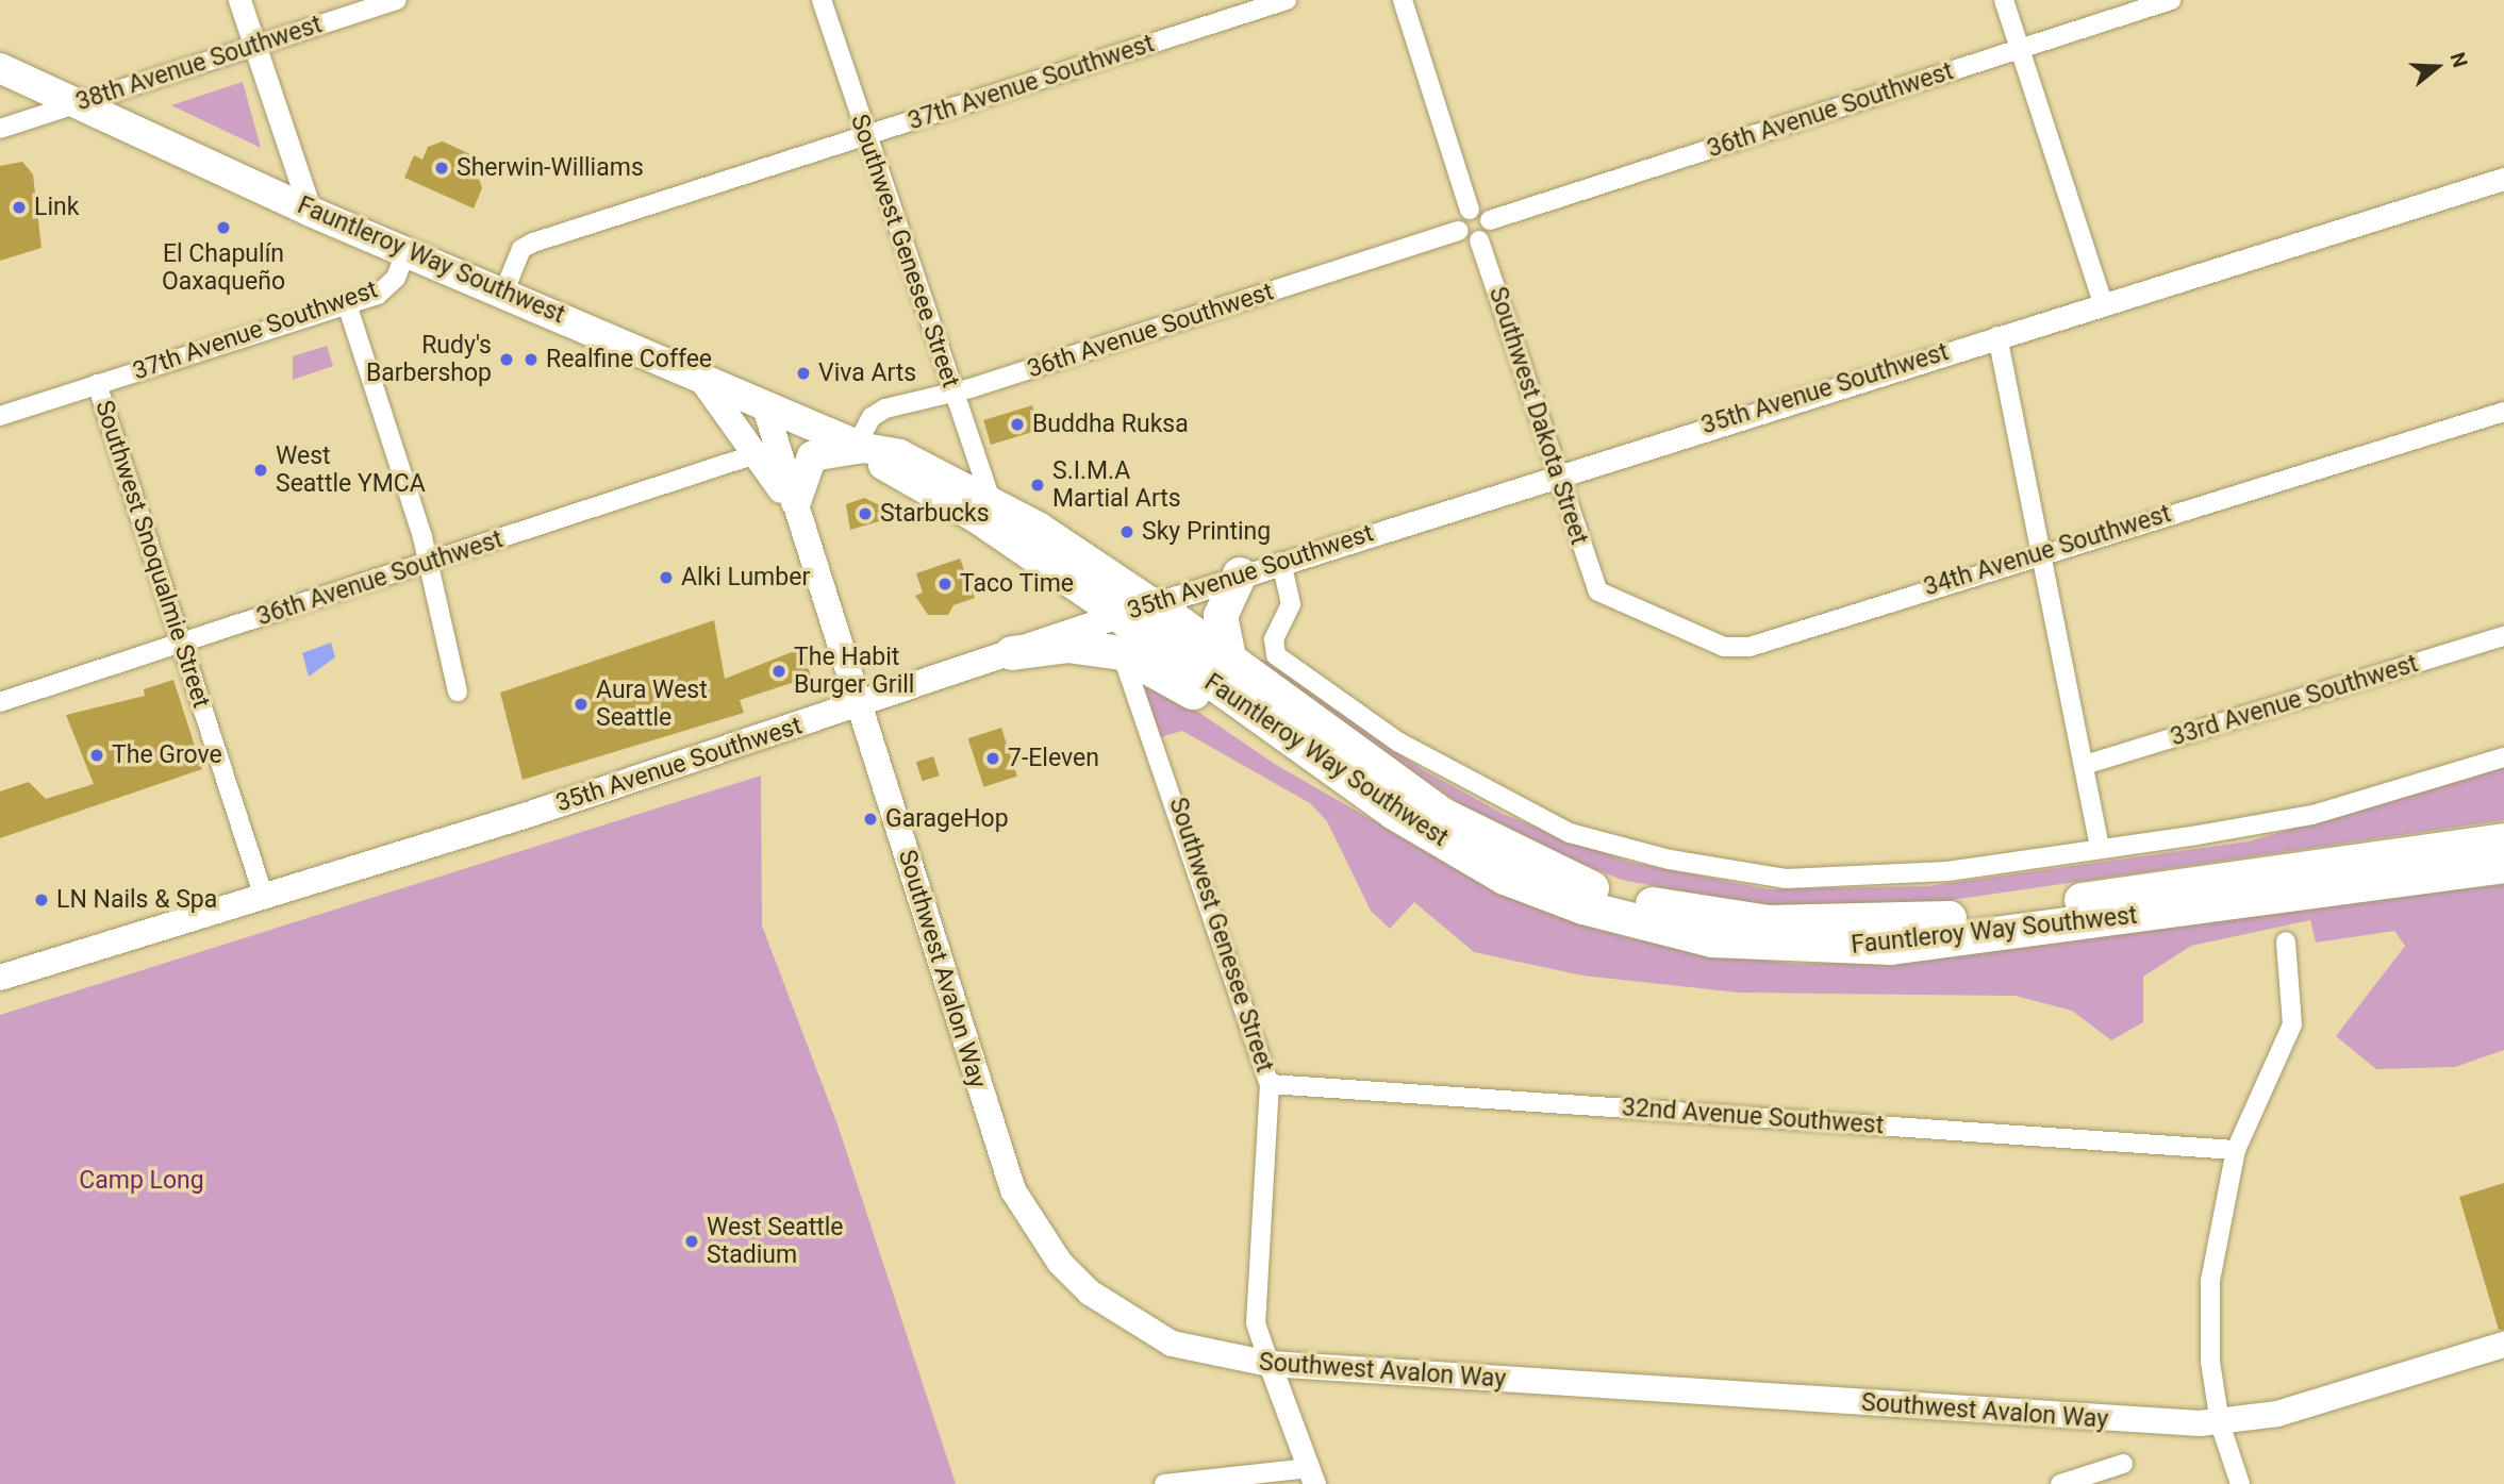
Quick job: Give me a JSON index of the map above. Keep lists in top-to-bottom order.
{
  "streets": {
    "highway": ["Fauntleroy Way Southwest"],
    "main road": ["35th Avenue Southwest", "Southwest Avalon Way"],
    "street": [
      "38th Avenue Southwest",
      "37th Avenue Southwest",
      "36th Avenue Southwest",
      "Southwest Genesee Street",
      "Southwest Dakota Street",
      "34th Avenue Southwest",
      "Southwest Snoqualmie Street",
      "33rd Avenue Southwest",
      "32nd Avenue Southwest"
    ]
  },
  "crossings": [
    ["38th Avenue Southwest", "Fauntleroy Way Southwest"],
    ["37th Avenue Southwest", "Southwest Genesee Street"],
    ["37th Avenue Southwest", "Fauntleroy Way Southwest"],
    ["37th Avenue Southwest", "Southwest Snoqualmie Street"],
    ["36th Avenue Southwest", "Southwest Genesee Street"],
    ["36th Avenue Southwest", "Fauntleroy Way Southwest"],
    ["36th Avenue Southwest", "Southwest Snoqualmie Street"],
    ["36th Avenue Southwest", "Southwest Avalon Way"],
    ["Southwest Genesee Street", "Fauntleroy Way Southwest"],
    ["Southwest Genesee Street", "Southwest Avalon Way"],
    ["Southwest Genesee Street", "32nd Avenue Southwest"],
    ["Fauntleroy Way Southwest", "35th Avenue Southwest"],
    ["Fauntleroy Way Southwest", "Southwest Avalon Way"],
    ["35th Avenue Southwest", "Southwest Dakota Street"],
    ["35th Avenue Southwest", "Southwest Snoqualmie Street"],
    ["35th Avenue Southwest", "Southwest Avalon Way"],
    ["Southwest Dakota Street", "34th Avenue Southwest"]
  ],
  "parks": ["Camp Long"],
  "places": [
    "Sherwin-Williams",
    "Link",
    "El Chapulín Oaxaqueño",
    "Rudy's Barbershop",
    "Realfine Coffee",
    "Viva Arts",
    "Buddha Ruksa",
    "West Seattle YMCA",
    "S.I.M.A Martial Arts",
    "Starbucks",
    "Sky Printing",
    "Alki Lumber",
    "Taco Time",
    "The Habit Burger Grill",
    "Aura West Seattle",
    "The Grove",
    "7-Eleven",
    "GarageHop",
    "LN Nails & Spa",
    "West Seattle Stadium"
  ],
  "north": "right"
}
